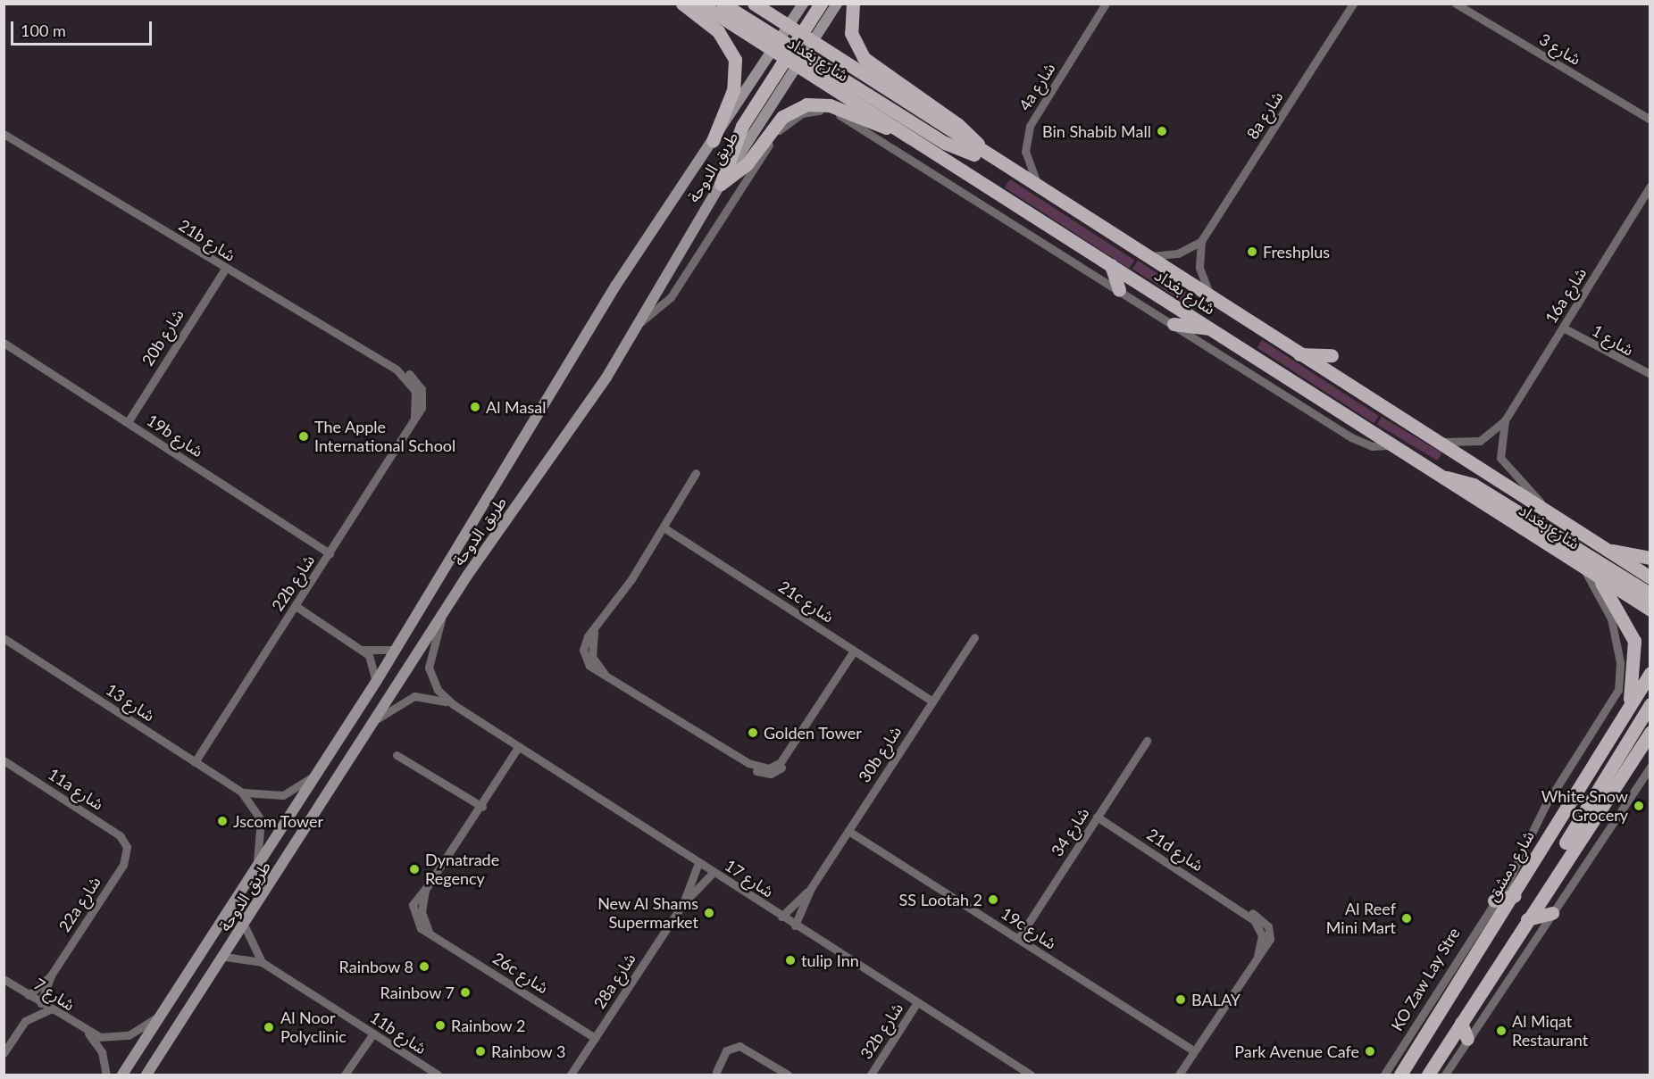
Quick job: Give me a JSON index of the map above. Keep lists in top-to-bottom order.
{
  "streets": {
    "main road": ["شارع بغداد", "طريق الدوحة", "شارع دمشق"],
    "street": [
      "شارع 3",
      "4a شارع",
      "8a شارع",
      "21b شارع",
      "16a شارع",
      "20b شارع",
      "شارع 1",
      "19b شارع",
      "22b شارع",
      "21c شارع",
      "شارع 13",
      "30b شارع",
      "11a شارع",
      "شارع 34",
      "21d شارع",
      "شارع 17",
      "22a شارع",
      "19c شارع",
      "26c شارع",
      "KO Zaw Lay Stre",
      "28a شارع",
      "شارع 7",
      "32b شارع",
      "11b شارع"
    ]
  },
  "crossings": [
    ["شارع بغداد", "4a شارع"],
    ["شارع بغداد", "8a شارع"],
    ["شارع بغداد", "طريق الدوحة"],
    ["شارع بغداد", "16a شارع"],
    ["شارع بغداد", "KO Zaw Lay Stre"],
    ["طريق الدوحة", "شارع 13"],
    ["طريق الدوحة", "شارع 17"],
    ["طريق الدوحة", "شارع 7"],
    ["طريق الدوحة", "11b شارع"],
    ["21b شارع", "20b شارع"],
    ["21b شارع", "22b شارع"],
    ["16a شارع", "شارع 1"],
    ["20b شارع", "19b شارع"],
    ["19b شارع", "22b شارع"],
    ["22b شارع", "شارع 13"],
    ["21c شارع", "30b شارع"],
    ["30b شارع", "شارع 17"],
    ["30b شارع", "19c شارع"],
    ["11a شارع", "22a شارع"],
    ["شارع 34", "21d شارع"],
    ["شارع 34", "19c شارع"],
    ["21d شارع", "19c شارع"],
    ["شارع 17", "26c شارع"],
    ["شارع 17", "28a شارع"],
    ["شارع 17", "32b شارع"],
    ["22a شارع", "شارع 7"],
    ["26c شارع", "28a شارع"]
  ],
  "places": [
    "Bin Shabib Mall",
    "Freshplus",
    "Al Masal",
    "The Apple International School",
    "Golden Tower",
    "White Snow Grocery",
    "Jscom Tower",
    "Dynatrade Regency",
    "SS Lootah 2",
    "New Al Shams Supermarket",
    "Al Reef Mini Mart",
    "tulip Inn",
    "Rainbow 8",
    "Rainbow 7",
    "BALAY",
    "Rainbow 2",
    "Al Noor Polyclinic",
    "Al Miqat Restaurant",
    "Rainbow 3",
    "Park Avenue Cafe"
  ],
  "scale_bar": "100 m"
}
